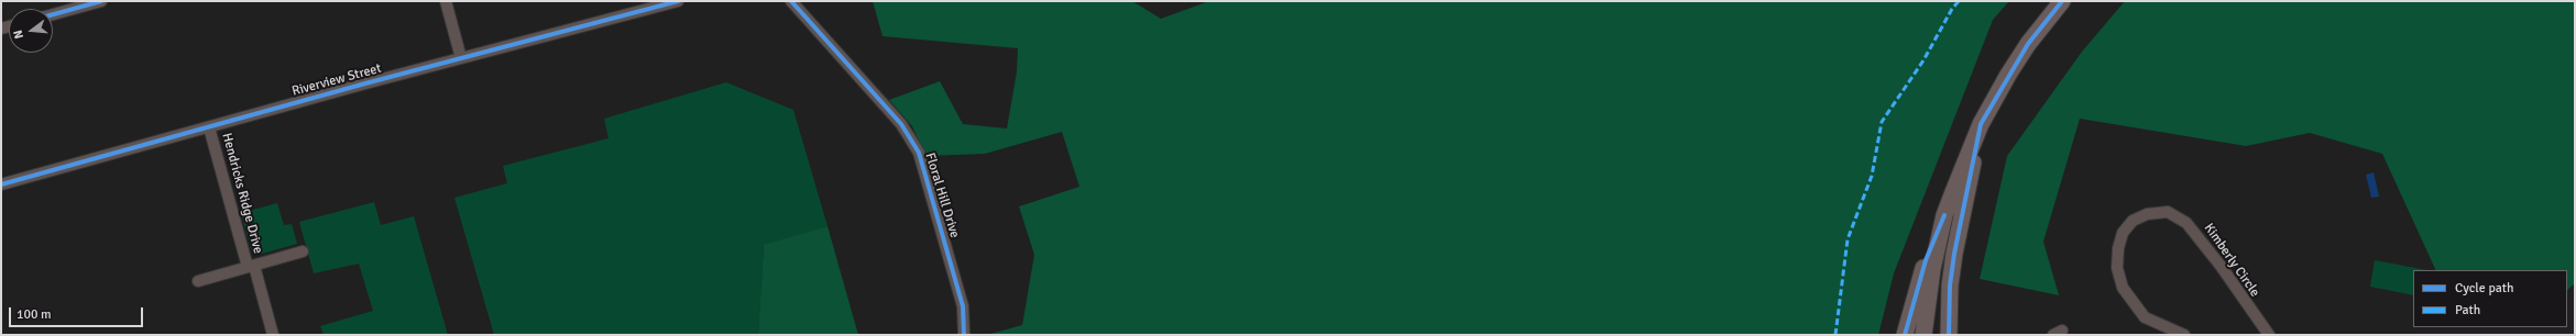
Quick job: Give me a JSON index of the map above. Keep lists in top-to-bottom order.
{
  "streets": {
    "street": [
      "Riverview Street",
      "Hendricks Ridge Drive",
      "Floral Hill Drive",
      "Kimberly Circle"
    ]
  },
  "crossings": [
    ["Riverview Street", "Hendricks Ridge Drive"]
  ],
  "legend": ["Cycle path", "Path"],
  "scale_bar": "100 m",
  "north": "left"
}
